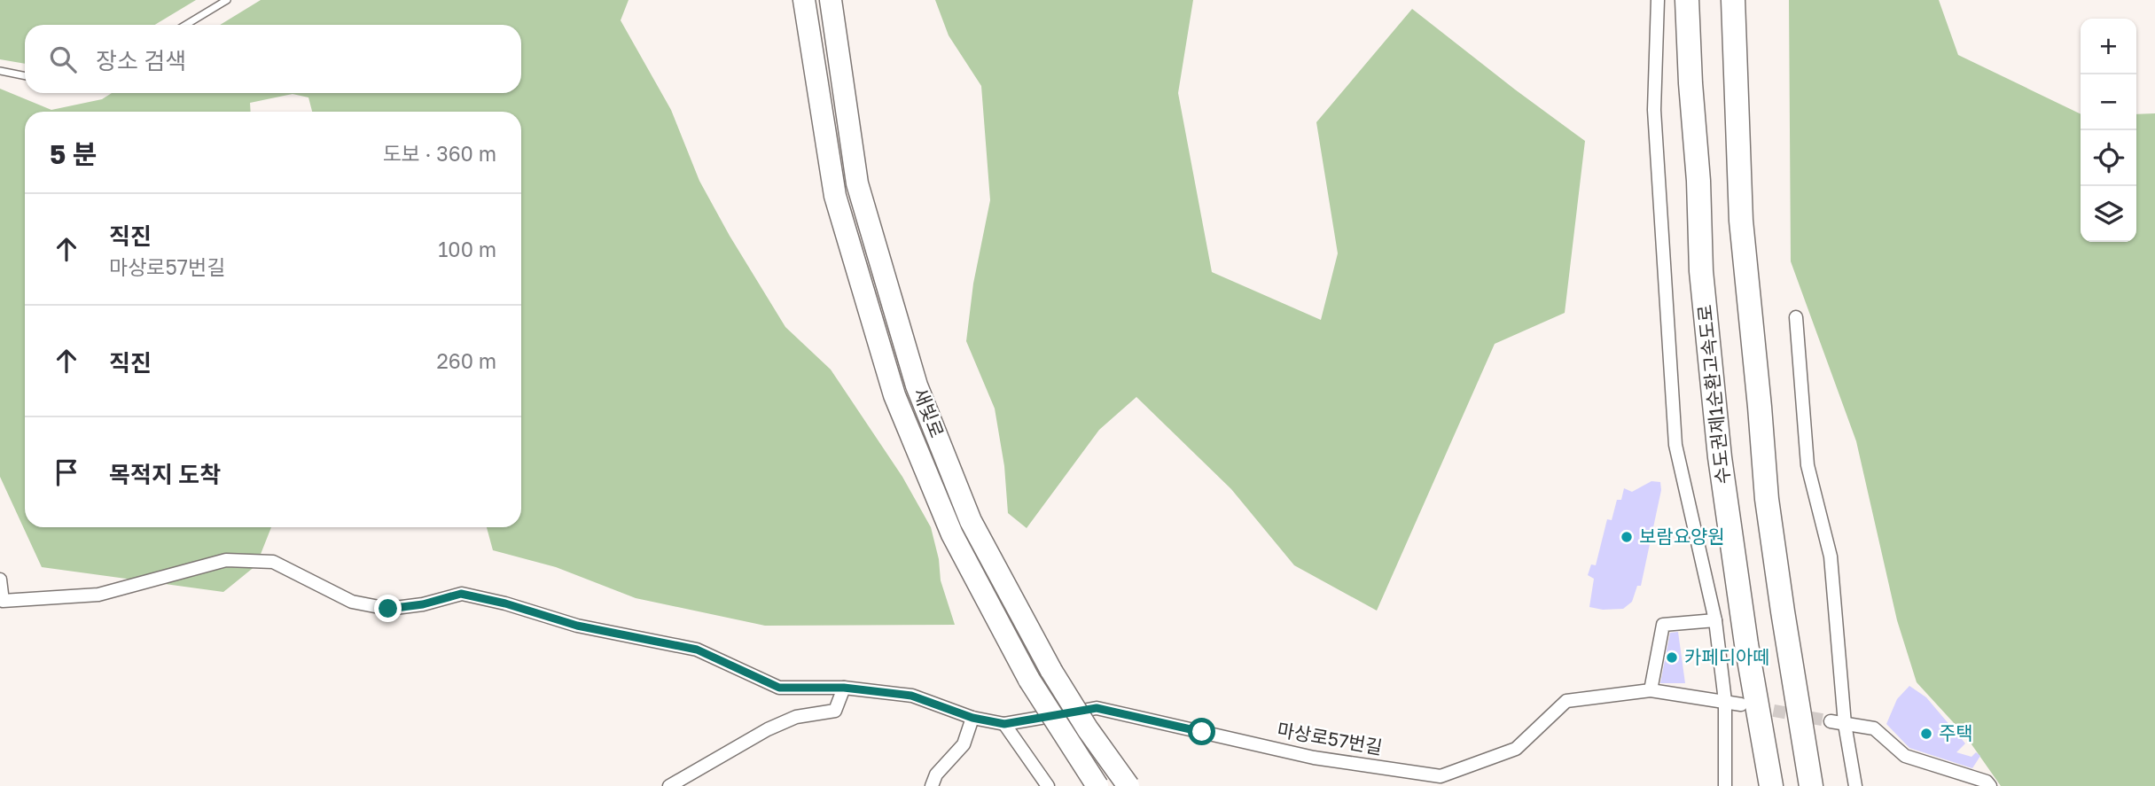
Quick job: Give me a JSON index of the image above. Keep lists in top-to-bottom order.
{
  "streets": {
    "highway": ["수도권제1순환고속도로", "새빛로"],
    "street": ["마상로57번길"]
  },
  "places": ["보람요양원", "카페디아떼", "주택"],
  "page": {
    "map_buttons": ["+", "−"],
    "search": "장소 검색",
    "heading": ["5 분", "도보 · 360 m"],
    "list": [
      ["직진", "마상로57번길", "100 m"],
      ["직진", "260 m"],
      "목적지 도착"
    ]
  }
}
